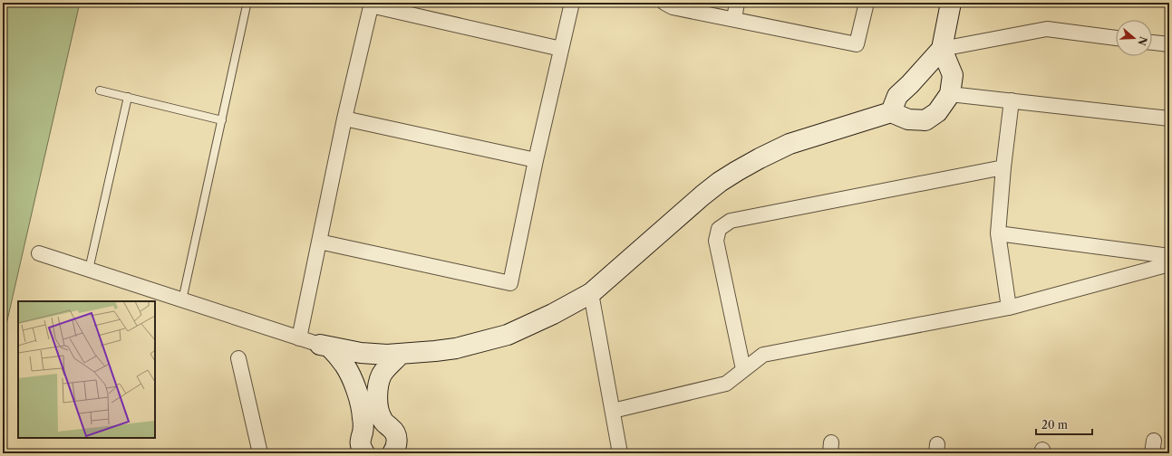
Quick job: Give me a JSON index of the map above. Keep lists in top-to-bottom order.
{
  "scale_bar": "20 m",
  "north": "right"
}
